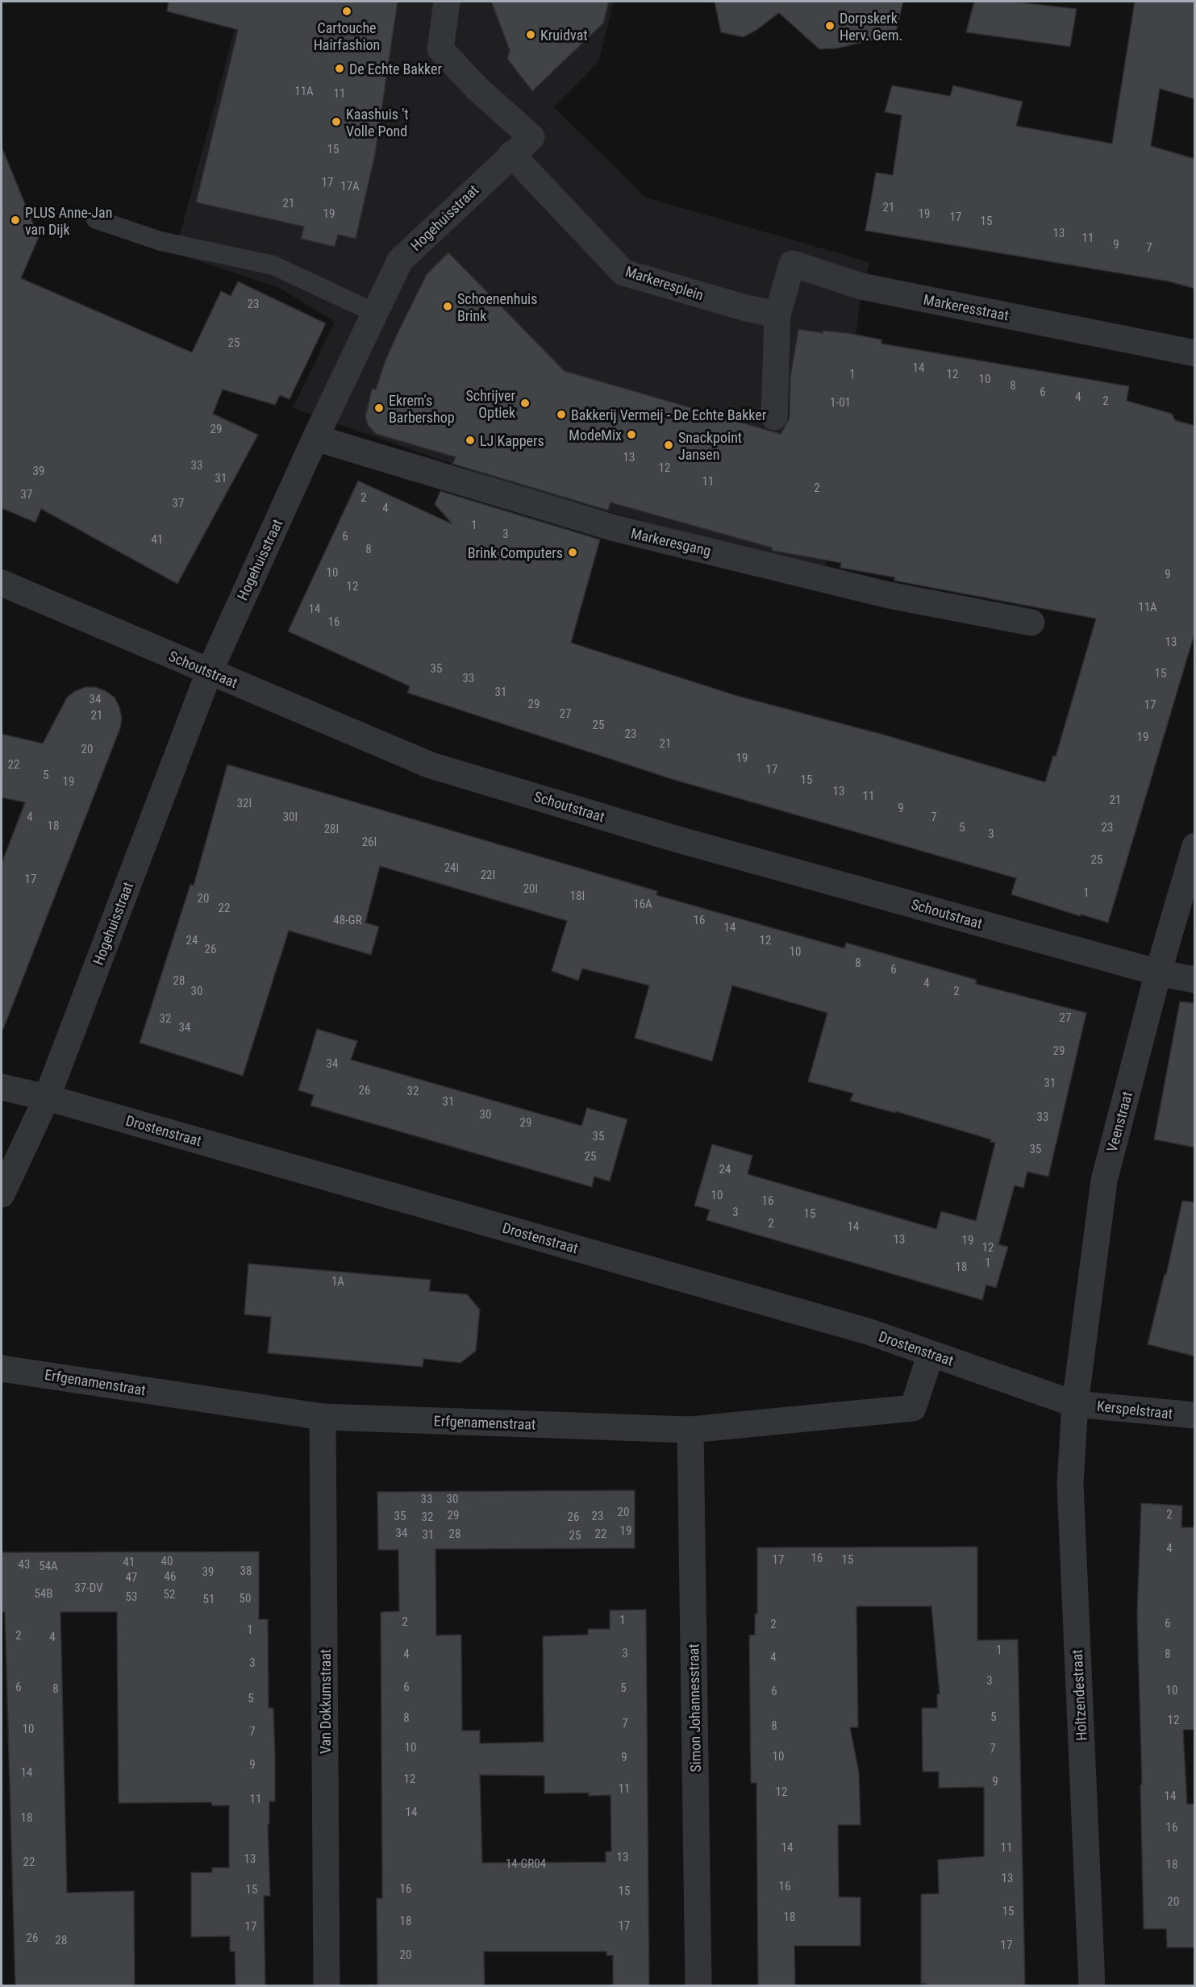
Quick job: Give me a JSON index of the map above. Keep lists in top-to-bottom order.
{
  "streets": {
    "street": [
      "Hogehuisstraat",
      "Markeresplein",
      "Markeresstraat",
      "Markeresgang",
      "Schoutstraat",
      "Veenstraat",
      "Drostenstraat",
      "Erfgenamenstraat",
      "Kerspelstraat",
      "Holtzendestraat",
      "Van Dokkumstraat",
      "Simon Johannesstraat"
    ]
  },
  "crossings": [
    ["Hogehuisstraat", "Markeresplein"],
    ["Hogehuisstraat", "Markeresgang"],
    ["Hogehuisstraat", "Schoutstraat"],
    ["Hogehuisstraat", "Drostenstraat"],
    ["Markeresplein", "Markeresstraat"],
    ["Schoutstraat", "Veenstraat"],
    ["Veenstraat", "Drostenstraat"],
    ["Veenstraat", "Kerspelstraat"],
    ["Veenstraat", "Holtzendestraat"],
    ["Drostenstraat", "Erfgenamenstraat"],
    ["Drostenstraat", "Kerspelstraat"],
    ["Drostenstraat", "Holtzendestraat"],
    ["Erfgenamenstraat", "Van Dokkumstraat"],
    ["Erfgenamenstraat", "Simon Johannesstraat"],
    ["Kerspelstraat", "Holtzendestraat"]
  ],
  "places": [
    "Cartouche Hairfashion",
    "Dorpskerk Herv. Gem.",
    "Kruidvat",
    "De Echte Bakker",
    "Kaashuis 't Volle Pond",
    "PLUS Anne-Jan van Dijk",
    "Schoenenhuis Brink",
    "Schrijver Optiek",
    "Ekrem's Barbershop",
    "Bakkerij Vermeij - De Echte Bakker",
    "ModeMix",
    "LJ Kappers",
    "Snackpoint Jansen",
    "Brink Computers"
  ],
  "house_numbers": [
    "11A",
    "11",
    "15",
    "17",
    "17A",
    "21",
    "21",
    "19",
    "19",
    "17",
    "15",
    "13",
    "11",
    "9",
    "7",
    "23",
    "25",
    "14",
    "1",
    "12",
    "10",
    "8",
    "6",
    "4",
    "2",
    "1-01",
    "29",
    "13",
    "33",
    "12",
    "39",
    "31",
    "11",
    "2",
    "37",
    "2",
    "37",
    "4",
    "1",
    "3",
    "6",
    "41",
    "8",
    "10",
    "9",
    "12",
    "11A",
    "14",
    "16",
    "13",
    "35",
    "15",
    "33",
    "31",
    "34",
    "29",
    "17",
    "27",
    "21",
    "25",
    "23",
    "19",
    "21",
    "20",
    "19",
    "22",
    "17",
    "5",
    "15",
    "19",
    "13",
    "11",
    "21",
    "32I",
    "9",
    "4",
    "30I",
    "7",
    "18",
    "5",
    "23",
    "28I",
    "3",
    "26I",
    "25",
    "24I",
    "22I",
    "17",
    "20I",
    "1",
    "18I",
    "20",
    "16A",
    "22",
    "48-GR",
    "16",
    "14",
    "24",
    "12",
    "26",
    "10",
    "8",
    "6",
    "28",
    "4",
    "30",
    "2",
    "27",
    "32",
    "34",
    "29",
    "34",
    "31",
    "26",
    "32",
    "31",
    "30",
    "33",
    "29",
    "35",
    "35",
    "25",
    "24",
    "10",
    "16",
    "3",
    "15",
    "2",
    "14",
    "13",
    "19",
    "12",
    "1",
    "18",
    "1A",
    "33",
    "30",
    "20",
    "2",
    "29",
    "35",
    "23",
    "32",
    "26",
    "19",
    "34",
    "28",
    "22",
    "31",
    "25",
    "4",
    "16",
    "17",
    "15",
    "40",
    "41",
    "43",
    "54A",
    "38",
    "39",
    "46",
    "47",
    "37-DV",
    "54B",
    "52",
    "53",
    "50",
    "51",
    "1",
    "2",
    "6",
    "2",
    "1",
    "2",
    "4",
    "1",
    "3",
    "4",
    "8",
    "4",
    "3",
    "3",
    "6",
    "6",
    "5",
    "8",
    "10",
    "6",
    "5",
    "5",
    "8",
    "12",
    "7",
    "8",
    "10",
    "7",
    "10",
    "7",
    "10",
    "9",
    "9",
    "14",
    "12",
    "9",
    "11",
    "12",
    "14",
    "11",
    "14",
    "18",
    "16",
    "14",
    "11",
    "13",
    "13",
    "22",
    "14-GR04",
    "18",
    "13",
    "16",
    "16",
    "15",
    "15",
    "20",
    "15",
    "18",
    "18",
    "17",
    "17",
    "26",
    "28",
    "17",
    "20"
  ]
}
